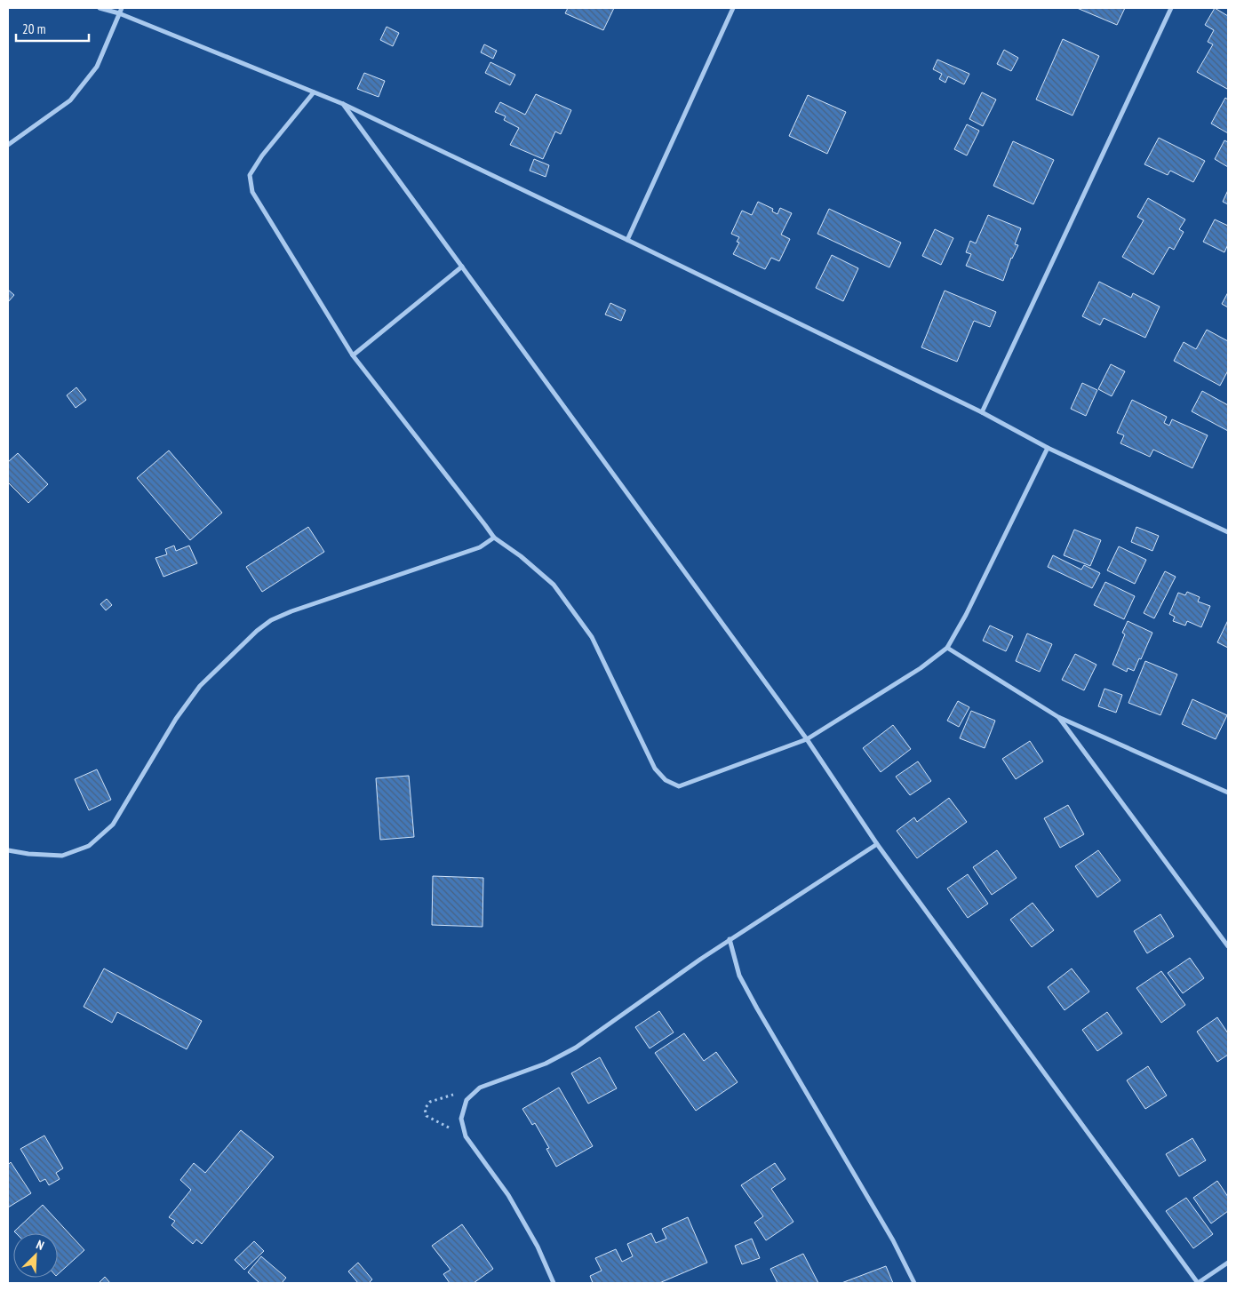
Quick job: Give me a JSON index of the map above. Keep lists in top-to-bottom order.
{
  "scale_bar": "20 m",
  "north": "top right"
}
